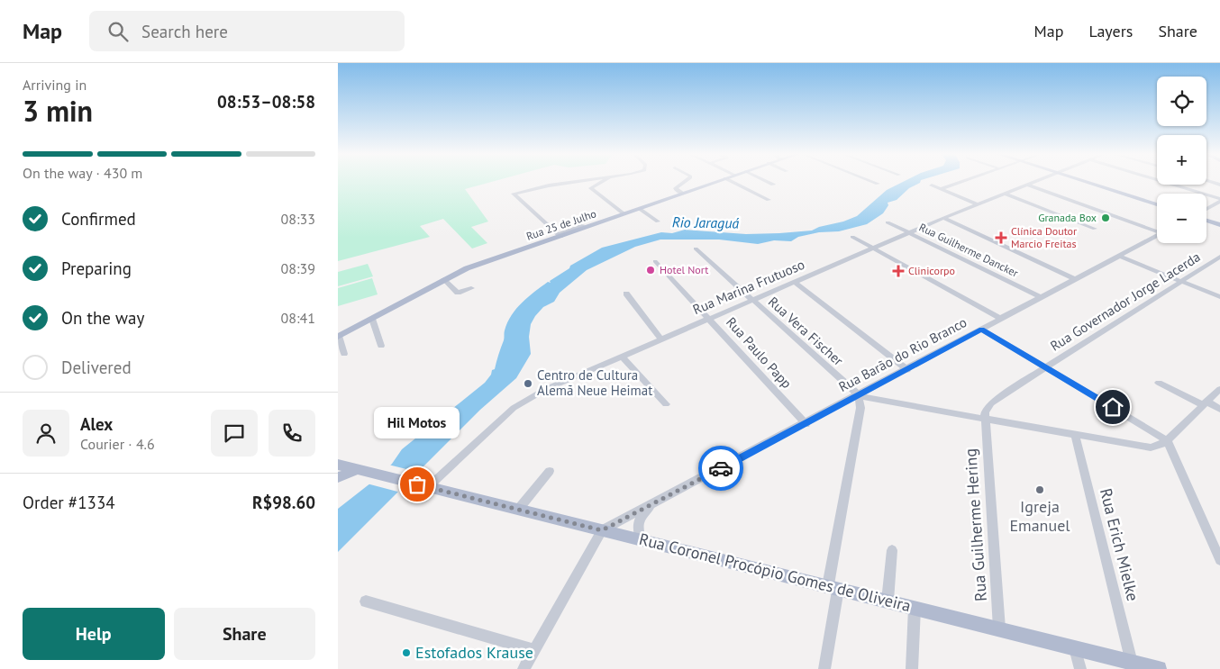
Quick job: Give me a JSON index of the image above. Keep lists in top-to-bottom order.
{
  "streets": {
    "main road": ["Rua 25 de Julho", "Rua Coronel Procópio Gomes de Oliveira"],
    "street": [
      "Rua Guilherme Dancker",
      "Rua Marina Frutuoso",
      "Rua Governador Jorge Lacerda",
      "Rua Vera Fischer",
      "Rua Paulo Papp",
      "Rua Barão do Rio Branco",
      "Rua Guilherme Hering",
      "Rua Erich Mielke"
    ]
  },
  "crossings": [
    ["Rua Guilherme Dancker", "Rua Marina Frutuoso"],
    ["Rua Guilherme Dancker", "Rua Barão do Rio Branco"],
    ["Rua Marina Frutuoso", "Rua Vera Fischer"],
    ["Rua Marina Frutuoso", "Rua Paulo Papp"],
    ["Rua Marina Frutuoso", "Rua Coronel Procópio Gomes de Oliveira"],
    ["Rua Governador Jorge Lacerda", "Rua Guilherme Hering"],
    ["Rua Vera Fischer", "Rua Barão do Rio Branco"],
    ["Rua Paulo Papp", "Rua Barão do Rio Branco"],
    ["Rua Barão do Rio Branco", "Rua Coronel Procópio Gomes de Oliveira"],
    ["Rua Guilherme Hering", "Rua Coronel Procópio Gomes de Oliveira"],
    ["Rua Erich Mielke", "Rua Coronel Procópio Gomes de Oliveira"]
  ],
  "water": ["Rio Jaraguá"],
  "places": {
    "other": [
      "Granada Box",
      "Hotel Nort",
      "Centro de Cultura Alemã Neue Heimat",
      "Hil Motos",
      "Igreja Emanuel",
      "Estofados Krause"
    ],
    "health": ["Clínica Doutor Marcio Freitas", "Clinicorpo"]
  },
  "page": {
    "header": "Map",
    "search": "Search here",
    "nav": ["Map", "Layers", "Share"],
    "heading": ["3 min", "Arriving in", "08:53–08:58"],
    "panel": [
      "Alex",
      "Courier · 4.6",
      "Order #1334",
      "R$98.60"
    ],
    "map_buttons": ["+", "−"],
    "bar": "On the way · 430 m",
    "list": [
      ["Confirmed", "08:33"],
      ["Preparing", "08:39"],
      ["On the way", "08:41"],
      "Delivered"
    ],
    "bubble": "Hil Motos",
    "buttons": ["Help", "Share"]
  }
}
